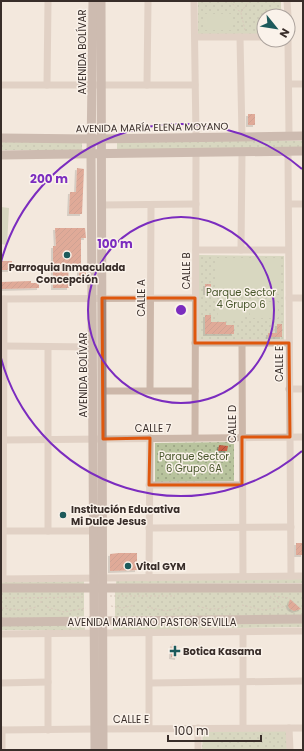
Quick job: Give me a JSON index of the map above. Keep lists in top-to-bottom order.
{
  "streets": {
    "street": [
      "AVENIDA BOLÍVAR",
      "AVENIDA MARÍA ELENA MOYANO",
      "CALLE B",
      "CALLE A",
      "CALLE E",
      "CALLE D",
      "CALLE 7",
      "AVENIDA MARIANO PASTOR SEVILLA"
    ]
  },
  "crossings": [
    ["AVENIDA BOLÍVAR", "AVENIDA MARÍA ELENA MOYANO"],
    ["AVENIDA BOLÍVAR", "CALLE E"],
    ["AVENIDA BOLÍVAR", "CALLE 7"],
    ["AVENIDA BOLÍVAR", "AVENIDA MARIANO PASTOR SEVILLA"],
    ["CALLE B", "CALLE 7"],
    ["CALLE E", "CALLE 7"],
    ["CALLE D", "CALLE 7"]
  ],
  "parks": ["Parque Sector 4 Grupo 6", "Parque Sector 6 Grupo 6A"],
  "places": {
    "other": ["Parroquia Inmaculada Concepción", "Institución Educativa Mi Dulce Jesus", "Vital GYM"],
    "health": ["Botica Kasama"]
  },
  "scale_bar": "100 m",
  "north": "bottom right",
  "rings": ["200 m", "100 m"]
}
